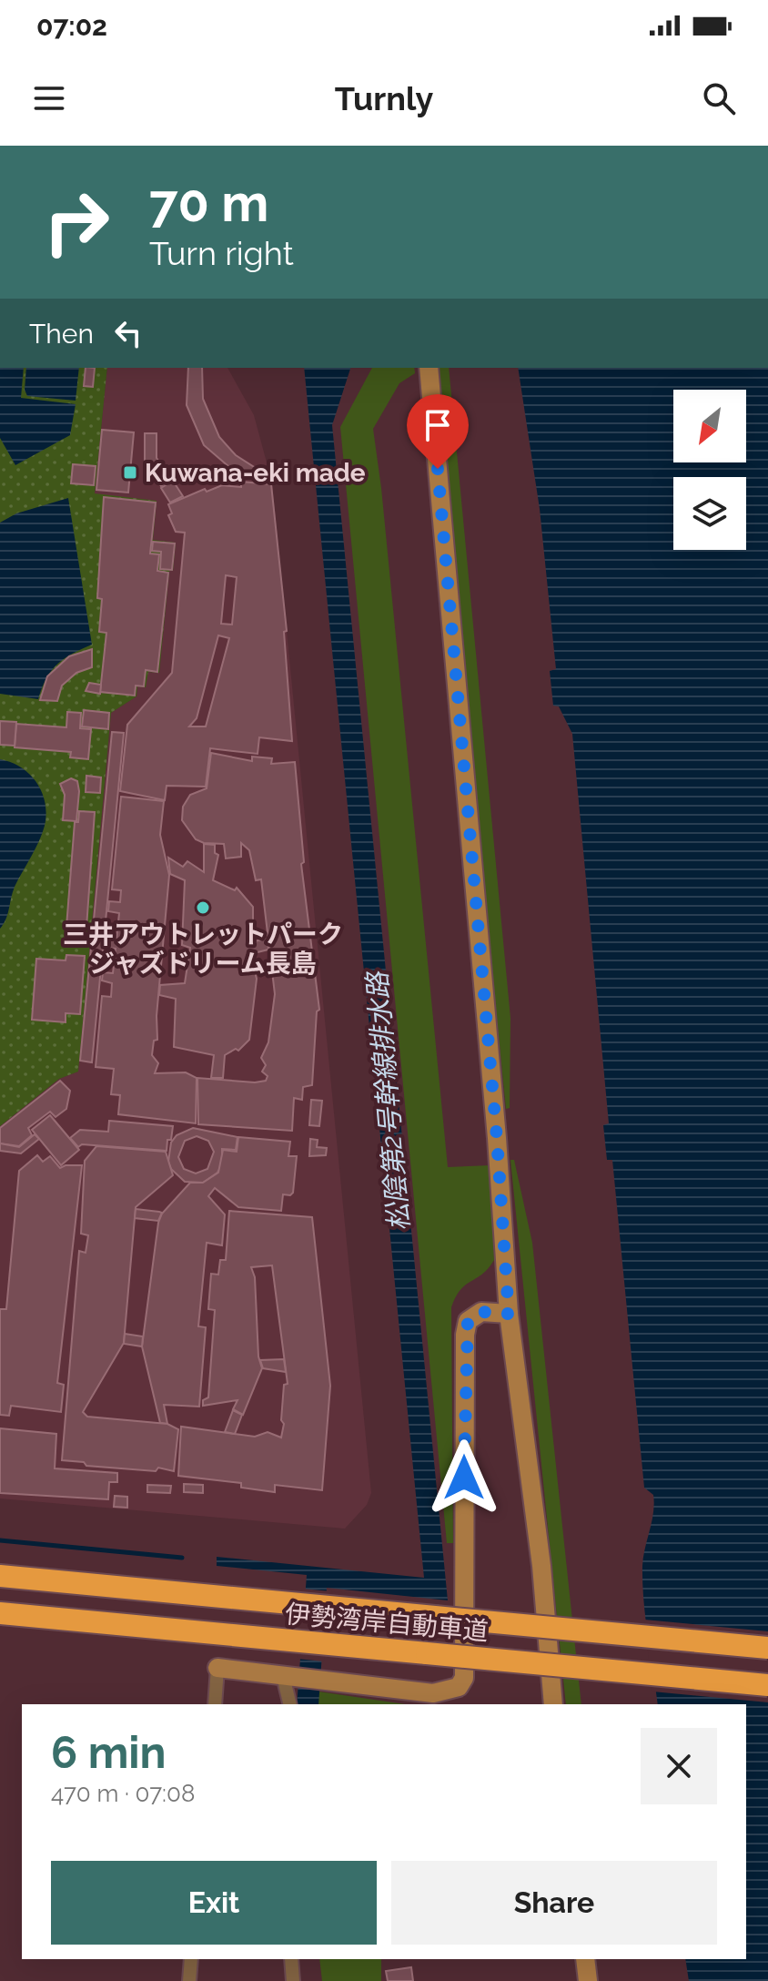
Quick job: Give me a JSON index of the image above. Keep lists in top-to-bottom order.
{
  "streets": {
    "highway": ["伊勢湾岸自動車道"]
  },
  "water": ["松陰第2号幹線排水路"],
  "places": {
    "transit": ["Kuwana-eki made"],
    "other": ["三井アウトレットパーク ジャズドリーム長島"]
  },
  "north": "bottom left",
  "page": {
    "status": "07:02",
    "header": "Turnly",
    "turn": ["70 m", "Turn right"],
    "then": "Then",
    "heading": ["6 min", "470 m · 07:08"],
    "buttons": ["Exit", "Share"]
  }
}
